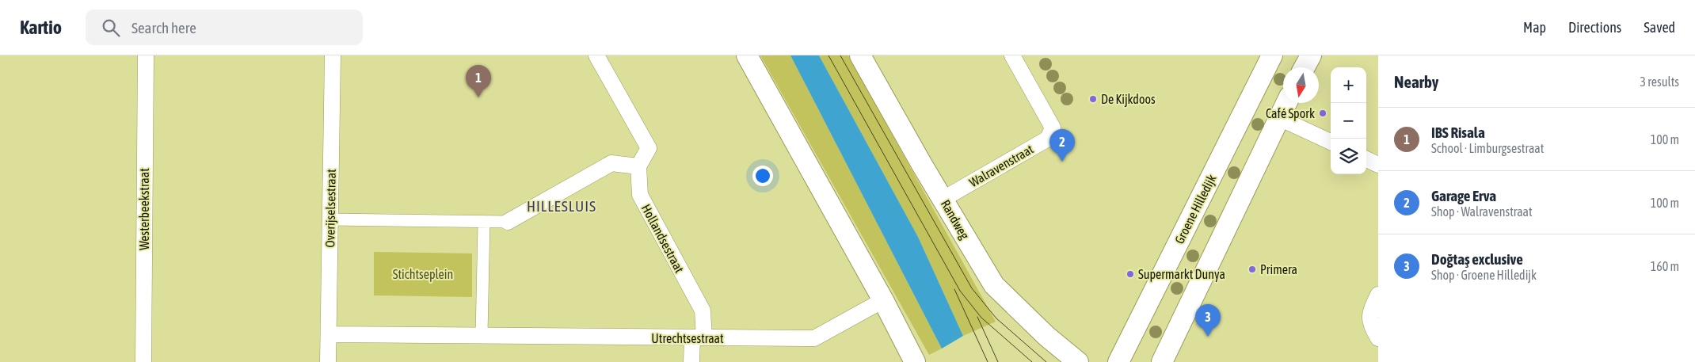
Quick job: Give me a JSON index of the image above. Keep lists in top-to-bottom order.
{
  "streets": {
    "street": [
      "Walravenstraat",
      "Overijselsestraat",
      "Westerbeekstraat",
      "Groene Hilledijk",
      "Randweg",
      "Hollandsestraat",
      "Utrechtsestraat"
    ]
  },
  "crossings": [
    ["Walravenstraat", "Randweg"],
    ["Hollandsestraat", "Utrechtsestraat"]
  ],
  "districts": ["HILLESLUIS"],
  "parks": ["Stichtseplein"],
  "places": [
    "De Kijkdoos",
    "Café Spork",
    "Primera",
    "Supermarkt Dunya"
  ],
  "north": "bottom",
  "page": {
    "header": "Kartio",
    "search": "Search here",
    "nav": ["Map", "Directions", "Saved"],
    "heading": ["Nearby", "3 results"],
    "pins": ["1", "2", "3"],
    "map_buttons": ["+", "−"],
    "list": [
      {
        "mark": "1",
        "name": "IBS Risala",
        "note": "School · Limburgsestraat",
        "value": "100 m"
      },
      {
        "mark": "2",
        "name": "Garage Erva",
        "note": "Shop · Walravenstraat",
        "value": "100 m"
      },
      {
        "mark": "3",
        "name": "Doğtaş exclusive",
        "note": "Shop · Groene Hilledijk",
        "value": "160 m"
      }
    ]
  }
}
